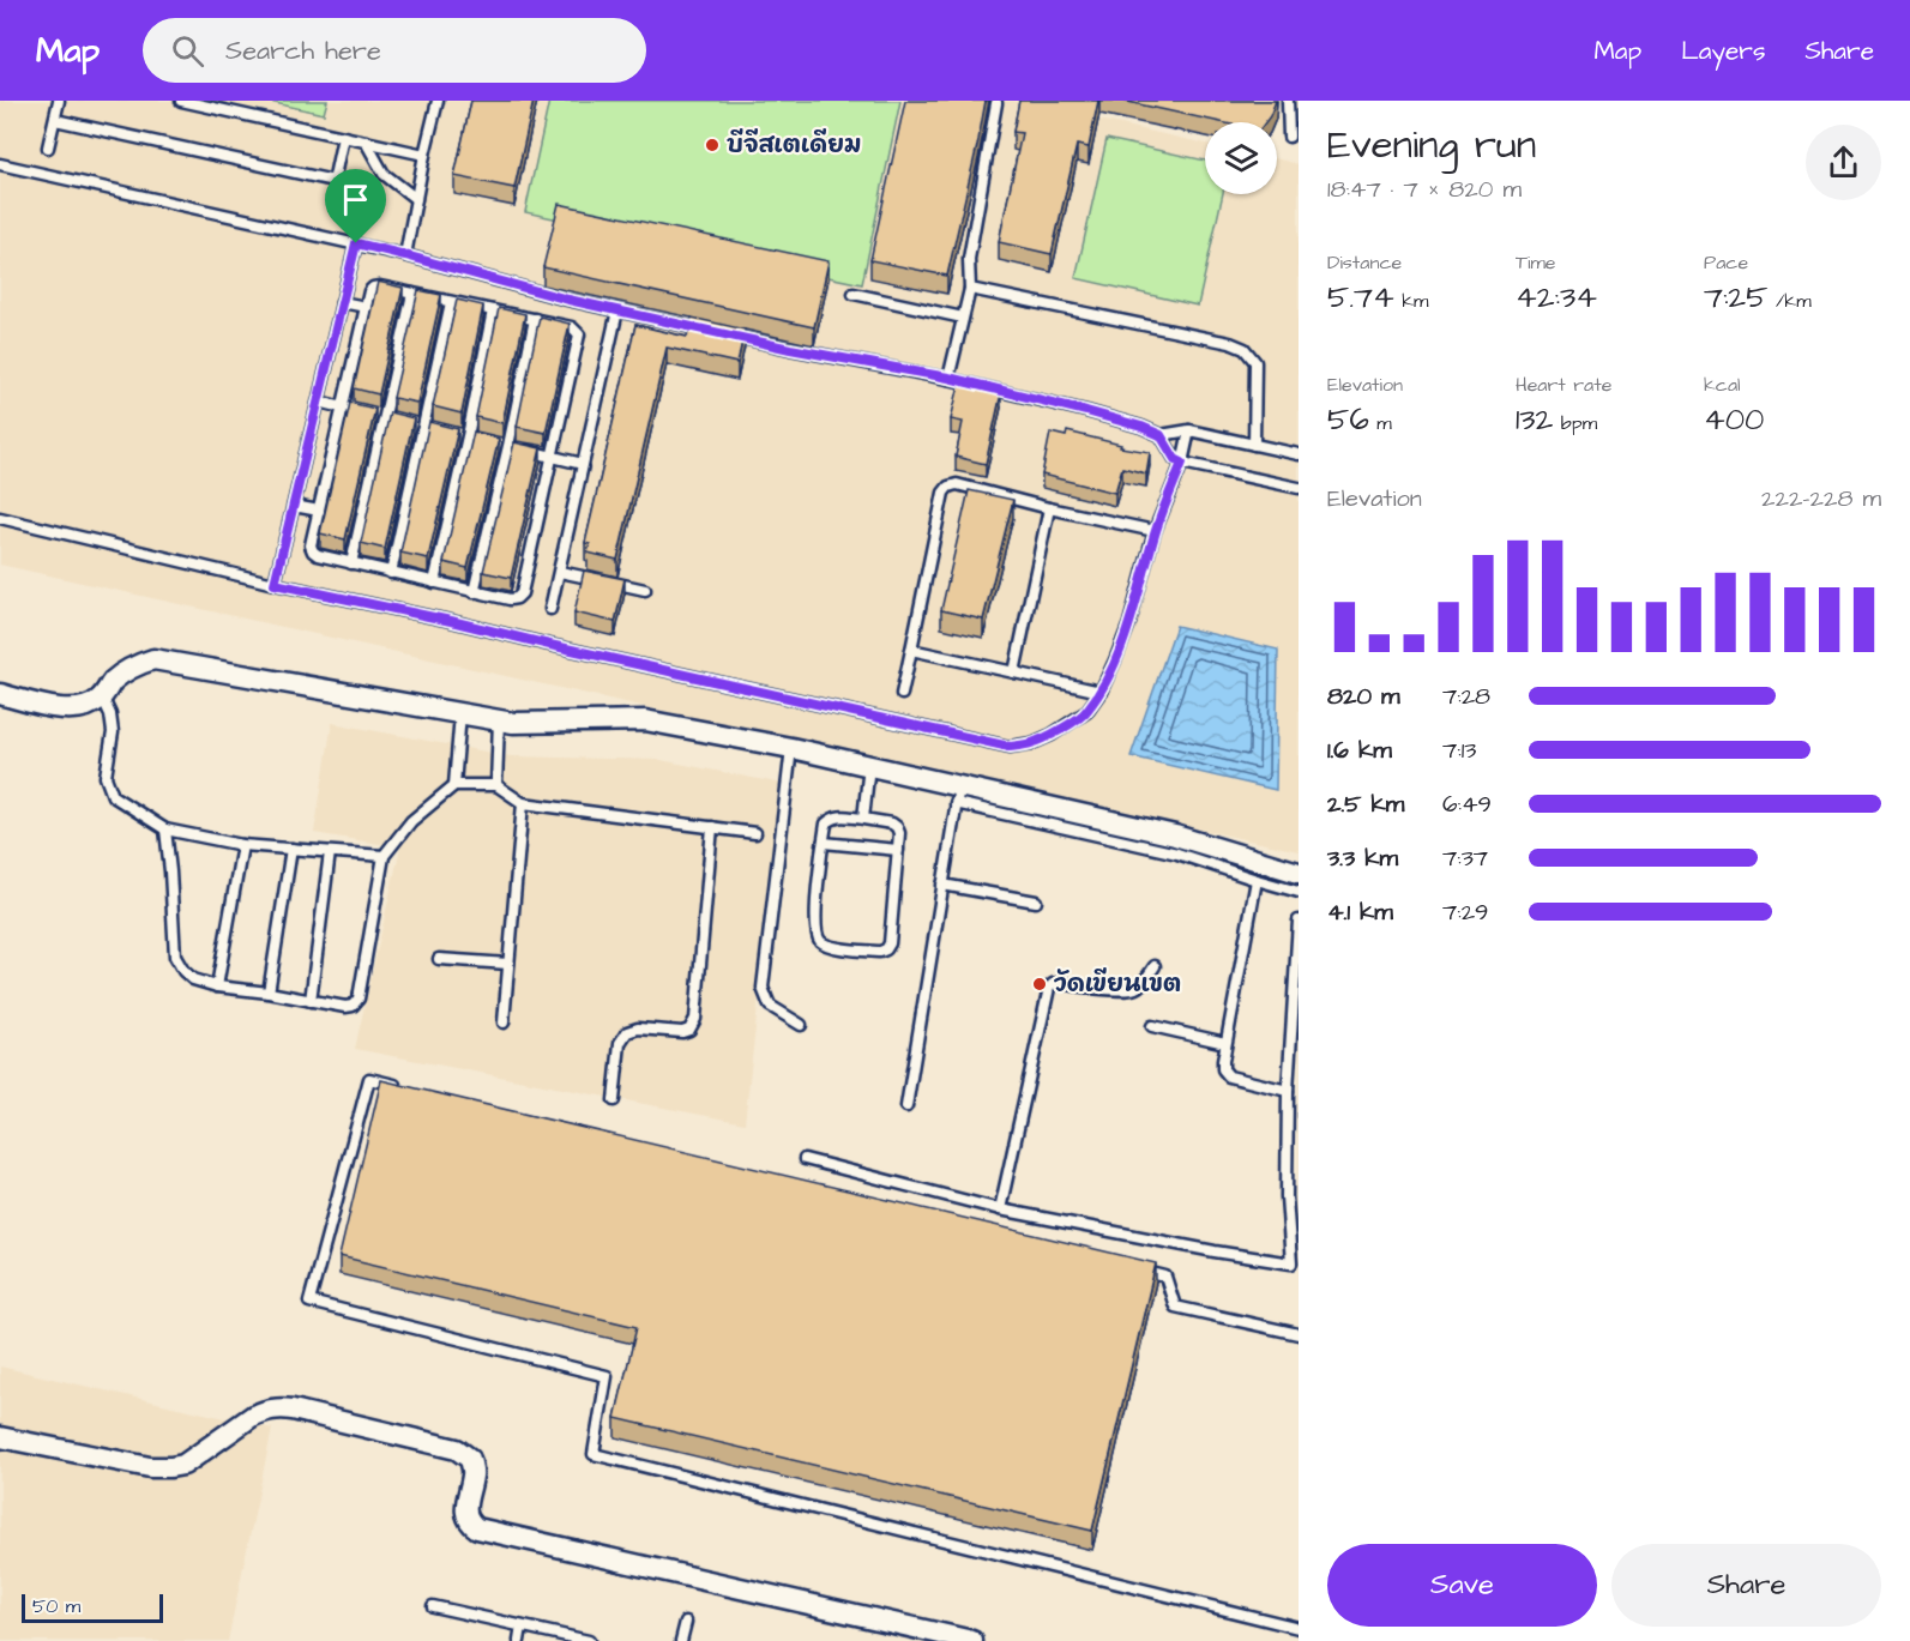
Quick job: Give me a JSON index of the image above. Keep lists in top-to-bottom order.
{
  "places": ["บีจีสเตเดียม", "วัดเขียนเขต"],
  "scale_bar": "50 m",
  "page": {
    "header": "Map",
    "search": "Search here",
    "nav": ["Map", "Layers", "Share"],
    "heading": ["Evening run", "18:47 · 7 × 820 m"],
    "stats": [
      ["Distance", "5.74 km"],
      ["Time", "42:34"],
      ["Pace", "7:25 /km"],
      ["Elevation", "56 m"],
      ["Heart rate", "132 bpm"],
      ["kcal", "400"]
    ],
    "chart": ["Elevation", "222–228 m"],
    "list": [
      {
        "name": "820 m",
        "note": "7:28"
      },
      {
        "name": "1.6 km",
        "note": "7:13"
      },
      {
        "name": "2.5 km",
        "note": "6:49"
      },
      {
        "name": "3.3 km",
        "note": "7:37"
      },
      {
        "name": "4.1 km",
        "note": "7:29"
      }
    ],
    "buttons": ["Save", "Share"],
    "scale": "50 m"
  }
}
